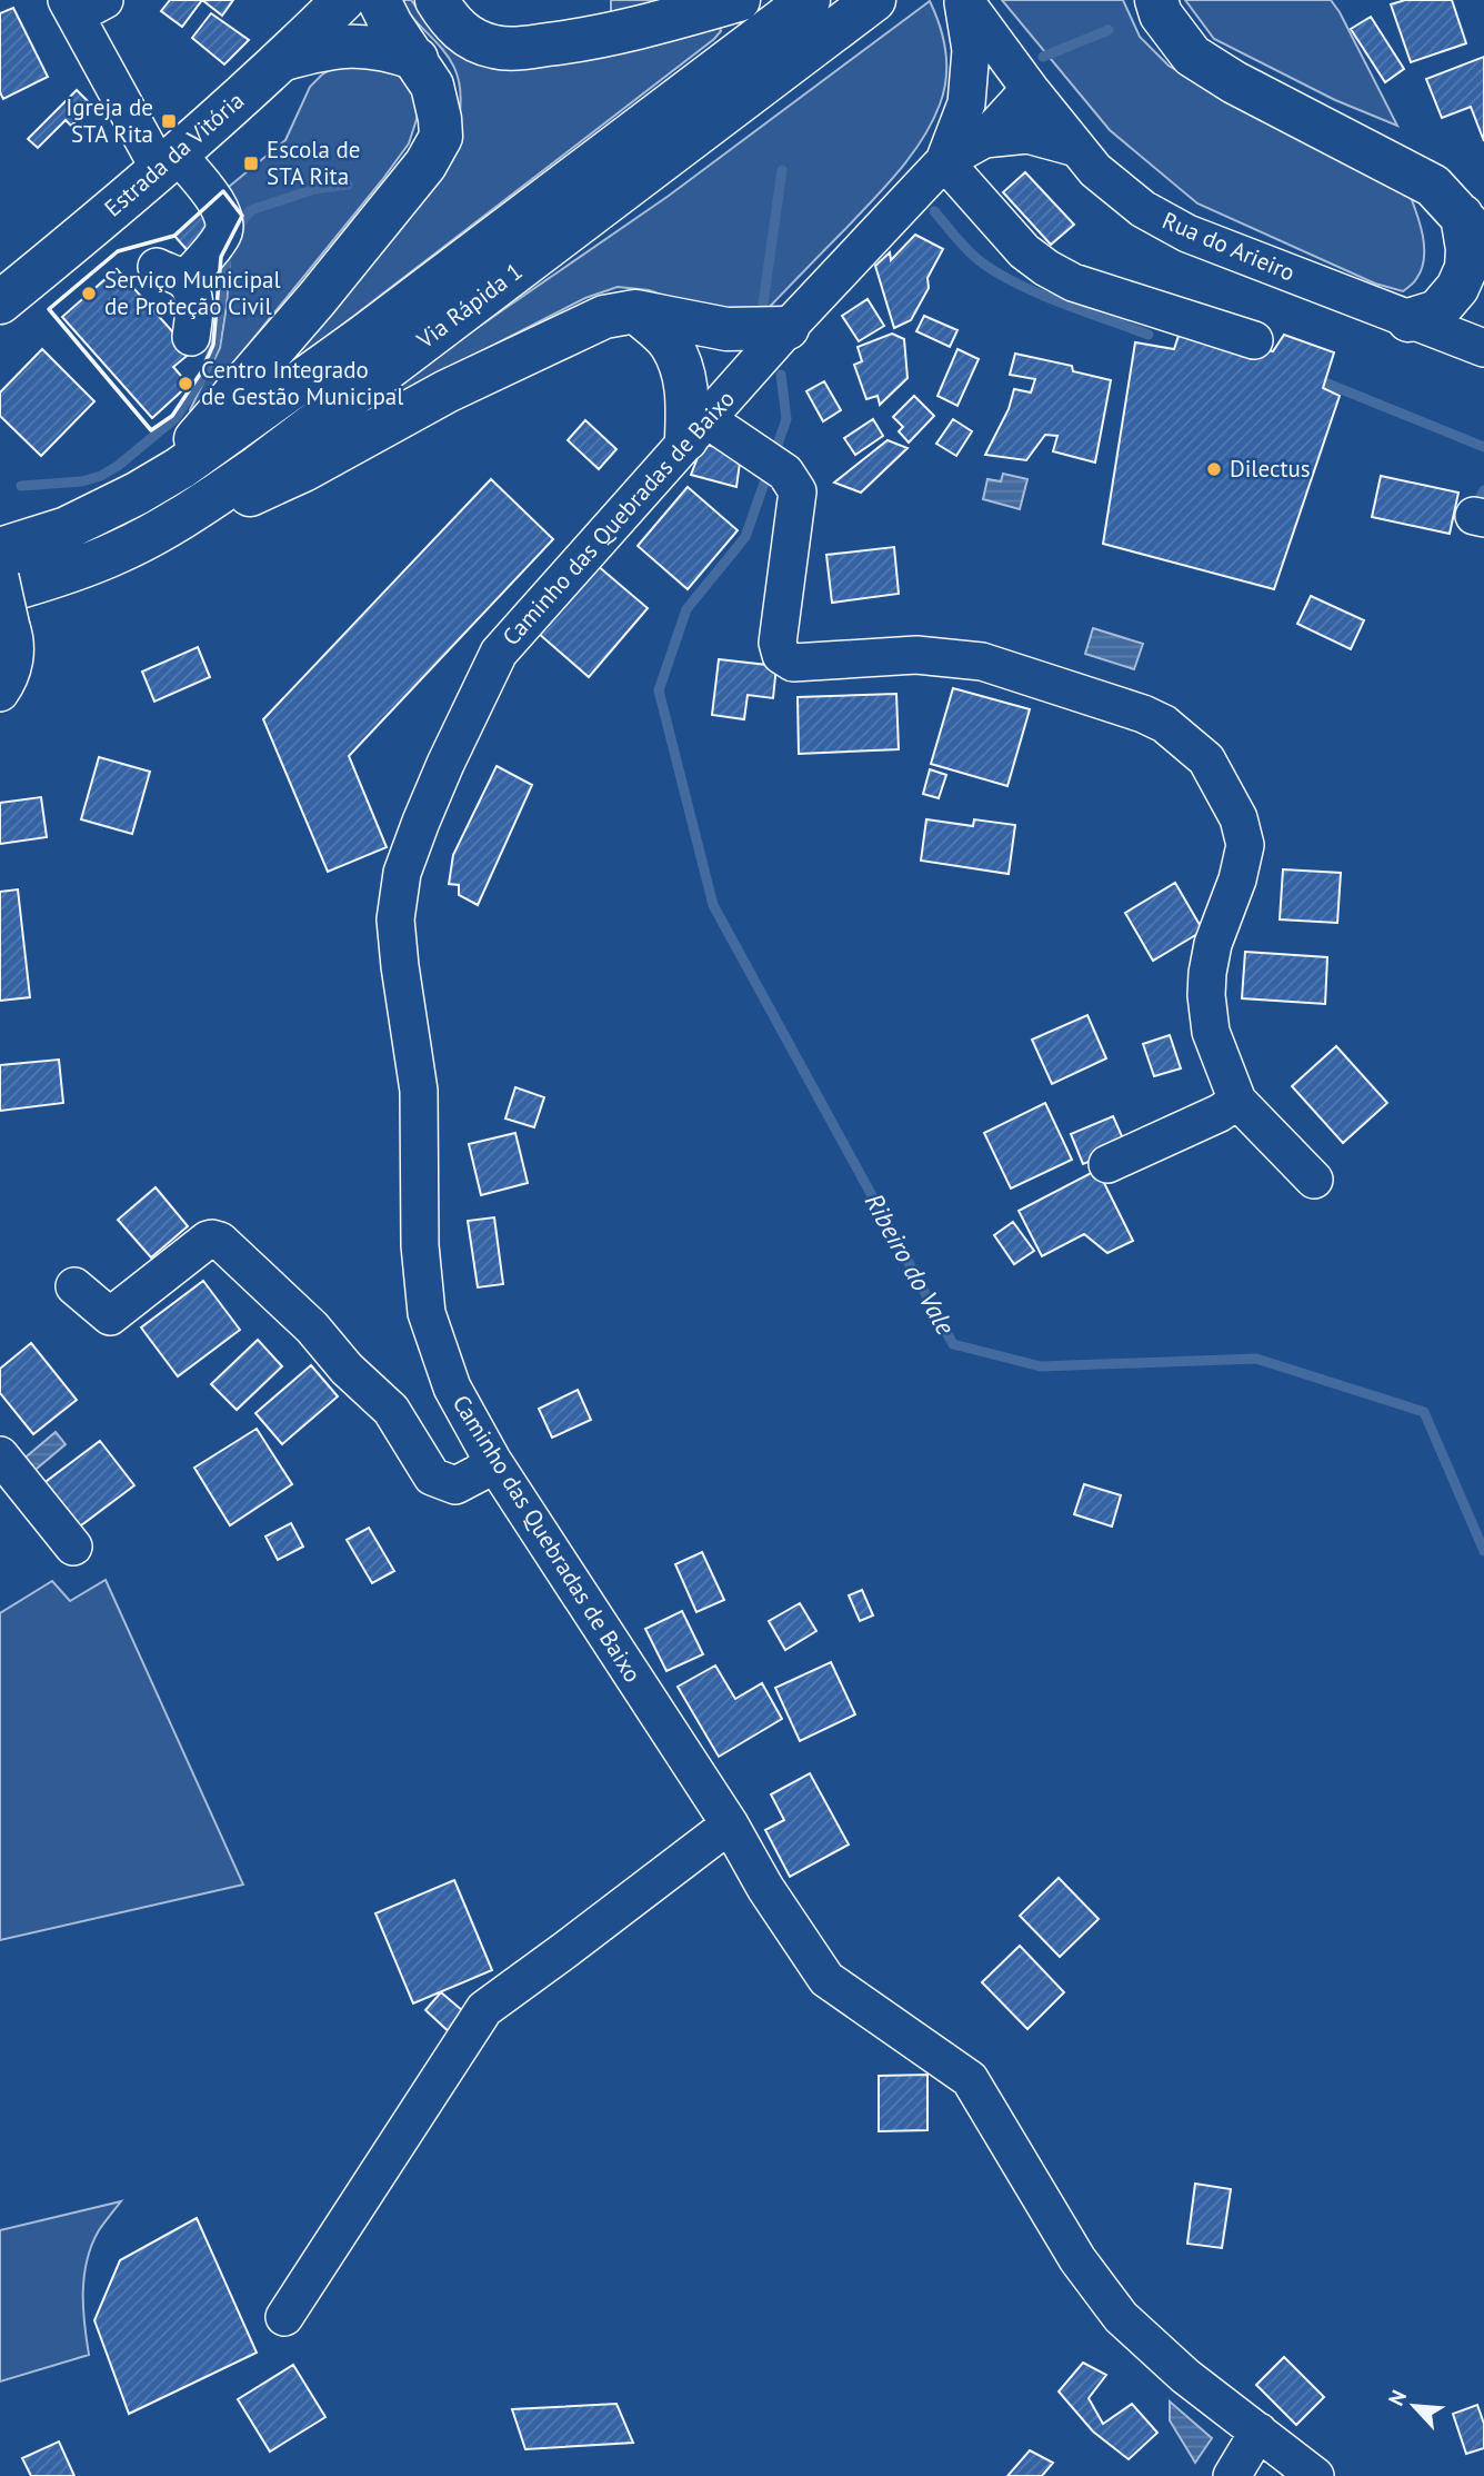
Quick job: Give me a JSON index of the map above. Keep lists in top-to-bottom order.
{
  "streets": {
    "main road": ["Estrada da Vitória", "Via Rápida 1"],
    "street": ["Rua do Arieiro", "Caminho das Quebradas de Baixo"]
  },
  "crossings": [
    ["Rua do Arieiro", "Caminho das Quebradas de Baixo"]
  ],
  "water": ["Ribeiro do Vale"],
  "places": {
    "transit": ["Igreja de STA Rita", "Escola de STA Rita"],
    "other": ["Serviço Municipal de Proteção Civil", "Centro Integrado de Gestão Municipal", "Dilectus"]
  },
  "north": "top left"
}
